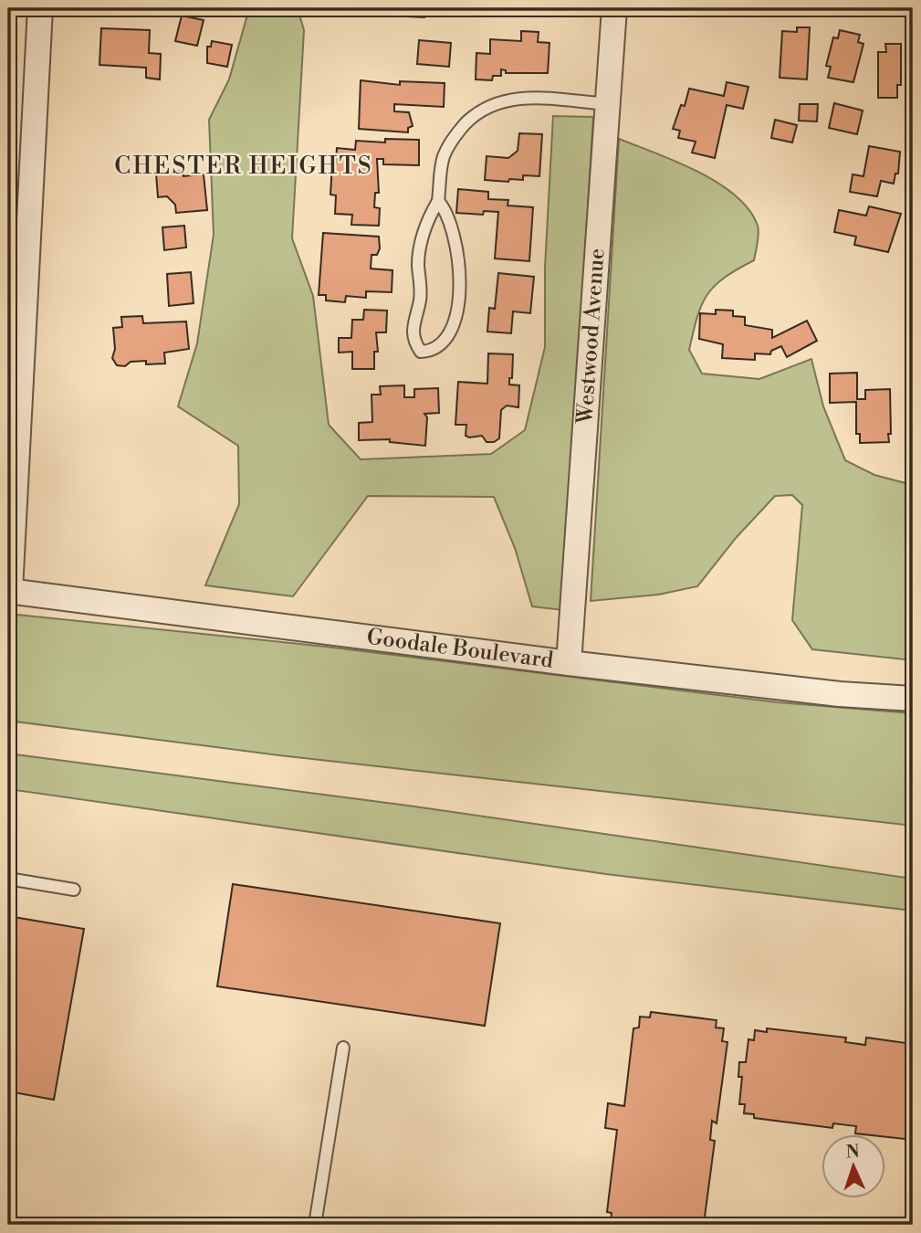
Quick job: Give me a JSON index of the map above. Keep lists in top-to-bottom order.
{
  "streets": {
    "street": ["Westwood Avenue", "Goodale Boulevard"]
  },
  "crossings": [
    ["Westwood Avenue", "Goodale Boulevard"]
  ],
  "districts": ["CHESTER HEIGHTS"],
  "north": "top"
}
